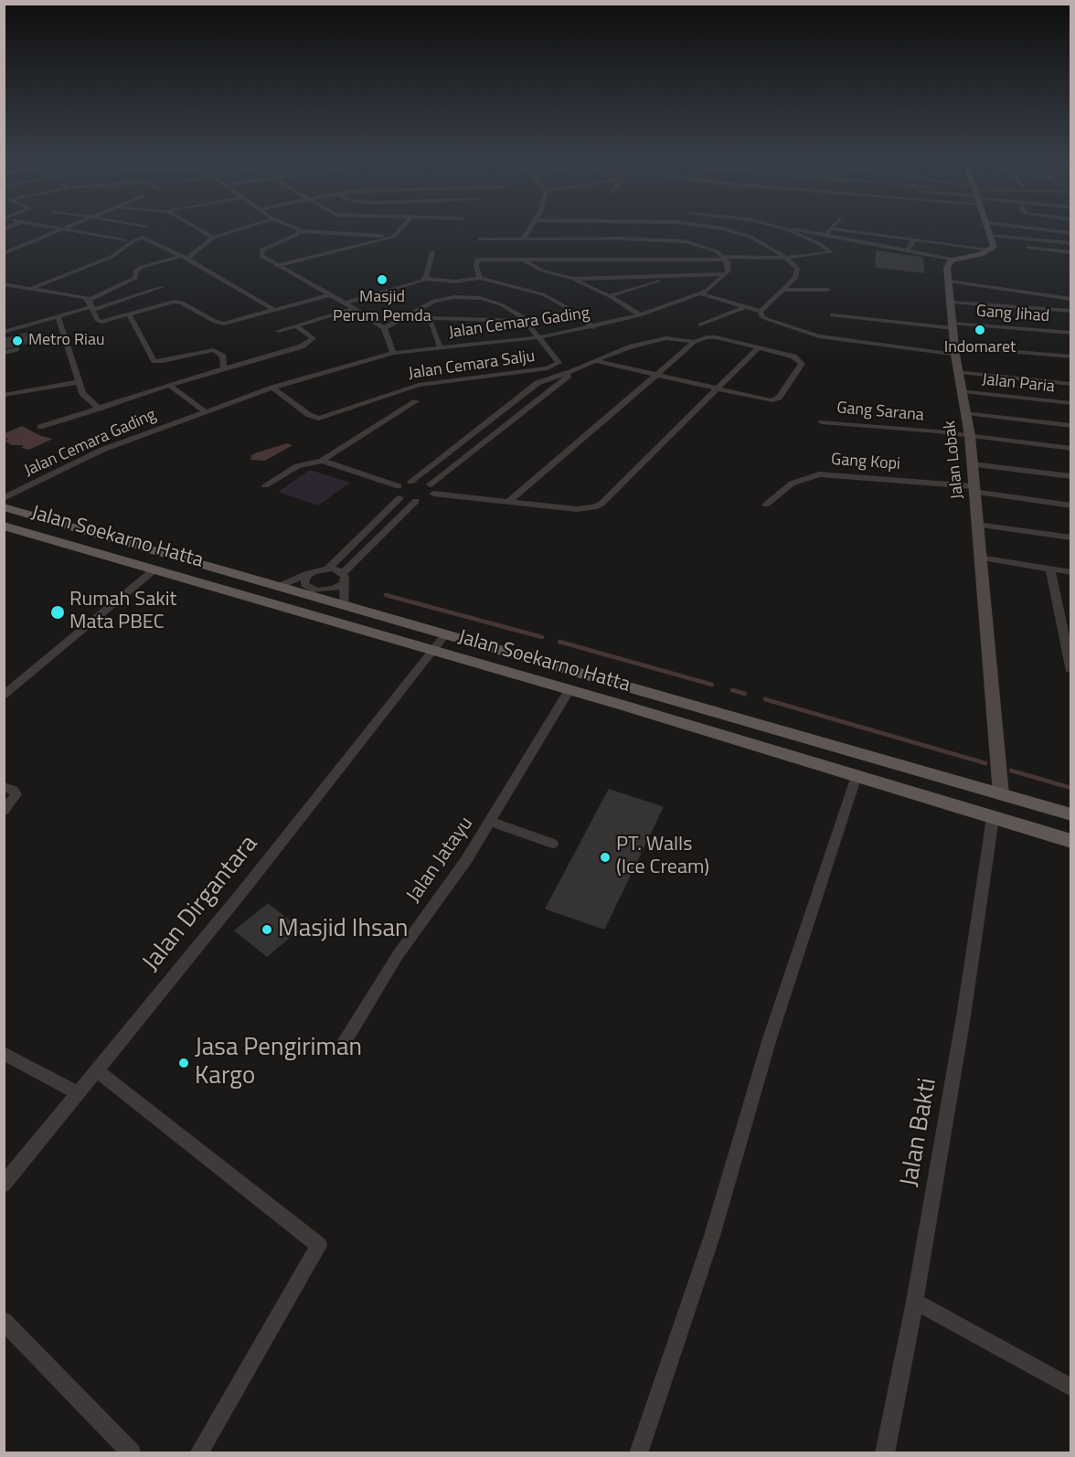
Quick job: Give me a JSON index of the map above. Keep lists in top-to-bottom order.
{
  "streets": {
    "main road": ["Jalan Lobak", "Jalan Soekarno Hatta"],
    "street": [
      "Gang Jihad",
      "Jalan Cemara Gading",
      "Jalan Cemara Salju",
      "Jalan Paria",
      "Gang Sarana",
      "Gang Kopi",
      "Jalan Jatayu",
      "Jalan Dirgantara",
      "Jalan Bakti"
    ]
  },
  "crossings": [
    ["Gang Jihad", "Jalan Lobak"],
    ["Jalan Cemara Gading", "Jalan Cemara Salju"],
    ["Jalan Paria", "Jalan Lobak"],
    ["Gang Sarana", "Jalan Lobak"],
    ["Jalan Lobak", "Gang Kopi"],
    ["Jalan Lobak", "Jalan Soekarno Hatta"],
    ["Jalan Soekarno Hatta", "Jalan Jatayu"],
    ["Jalan Soekarno Hatta", "Jalan Dirgantara"],
    ["Jalan Soekarno Hatta", "Jalan Bakti"]
  ],
  "places": [
    "Masjid Perum Pemda",
    "Indomaret",
    "Metro Riau",
    "Rumah Sakit Mata PBEC",
    "PT. Walls (Ice Cream)",
    "Masjid Ihsan",
    "Jasa Pengiriman Kargo"
  ]
}
